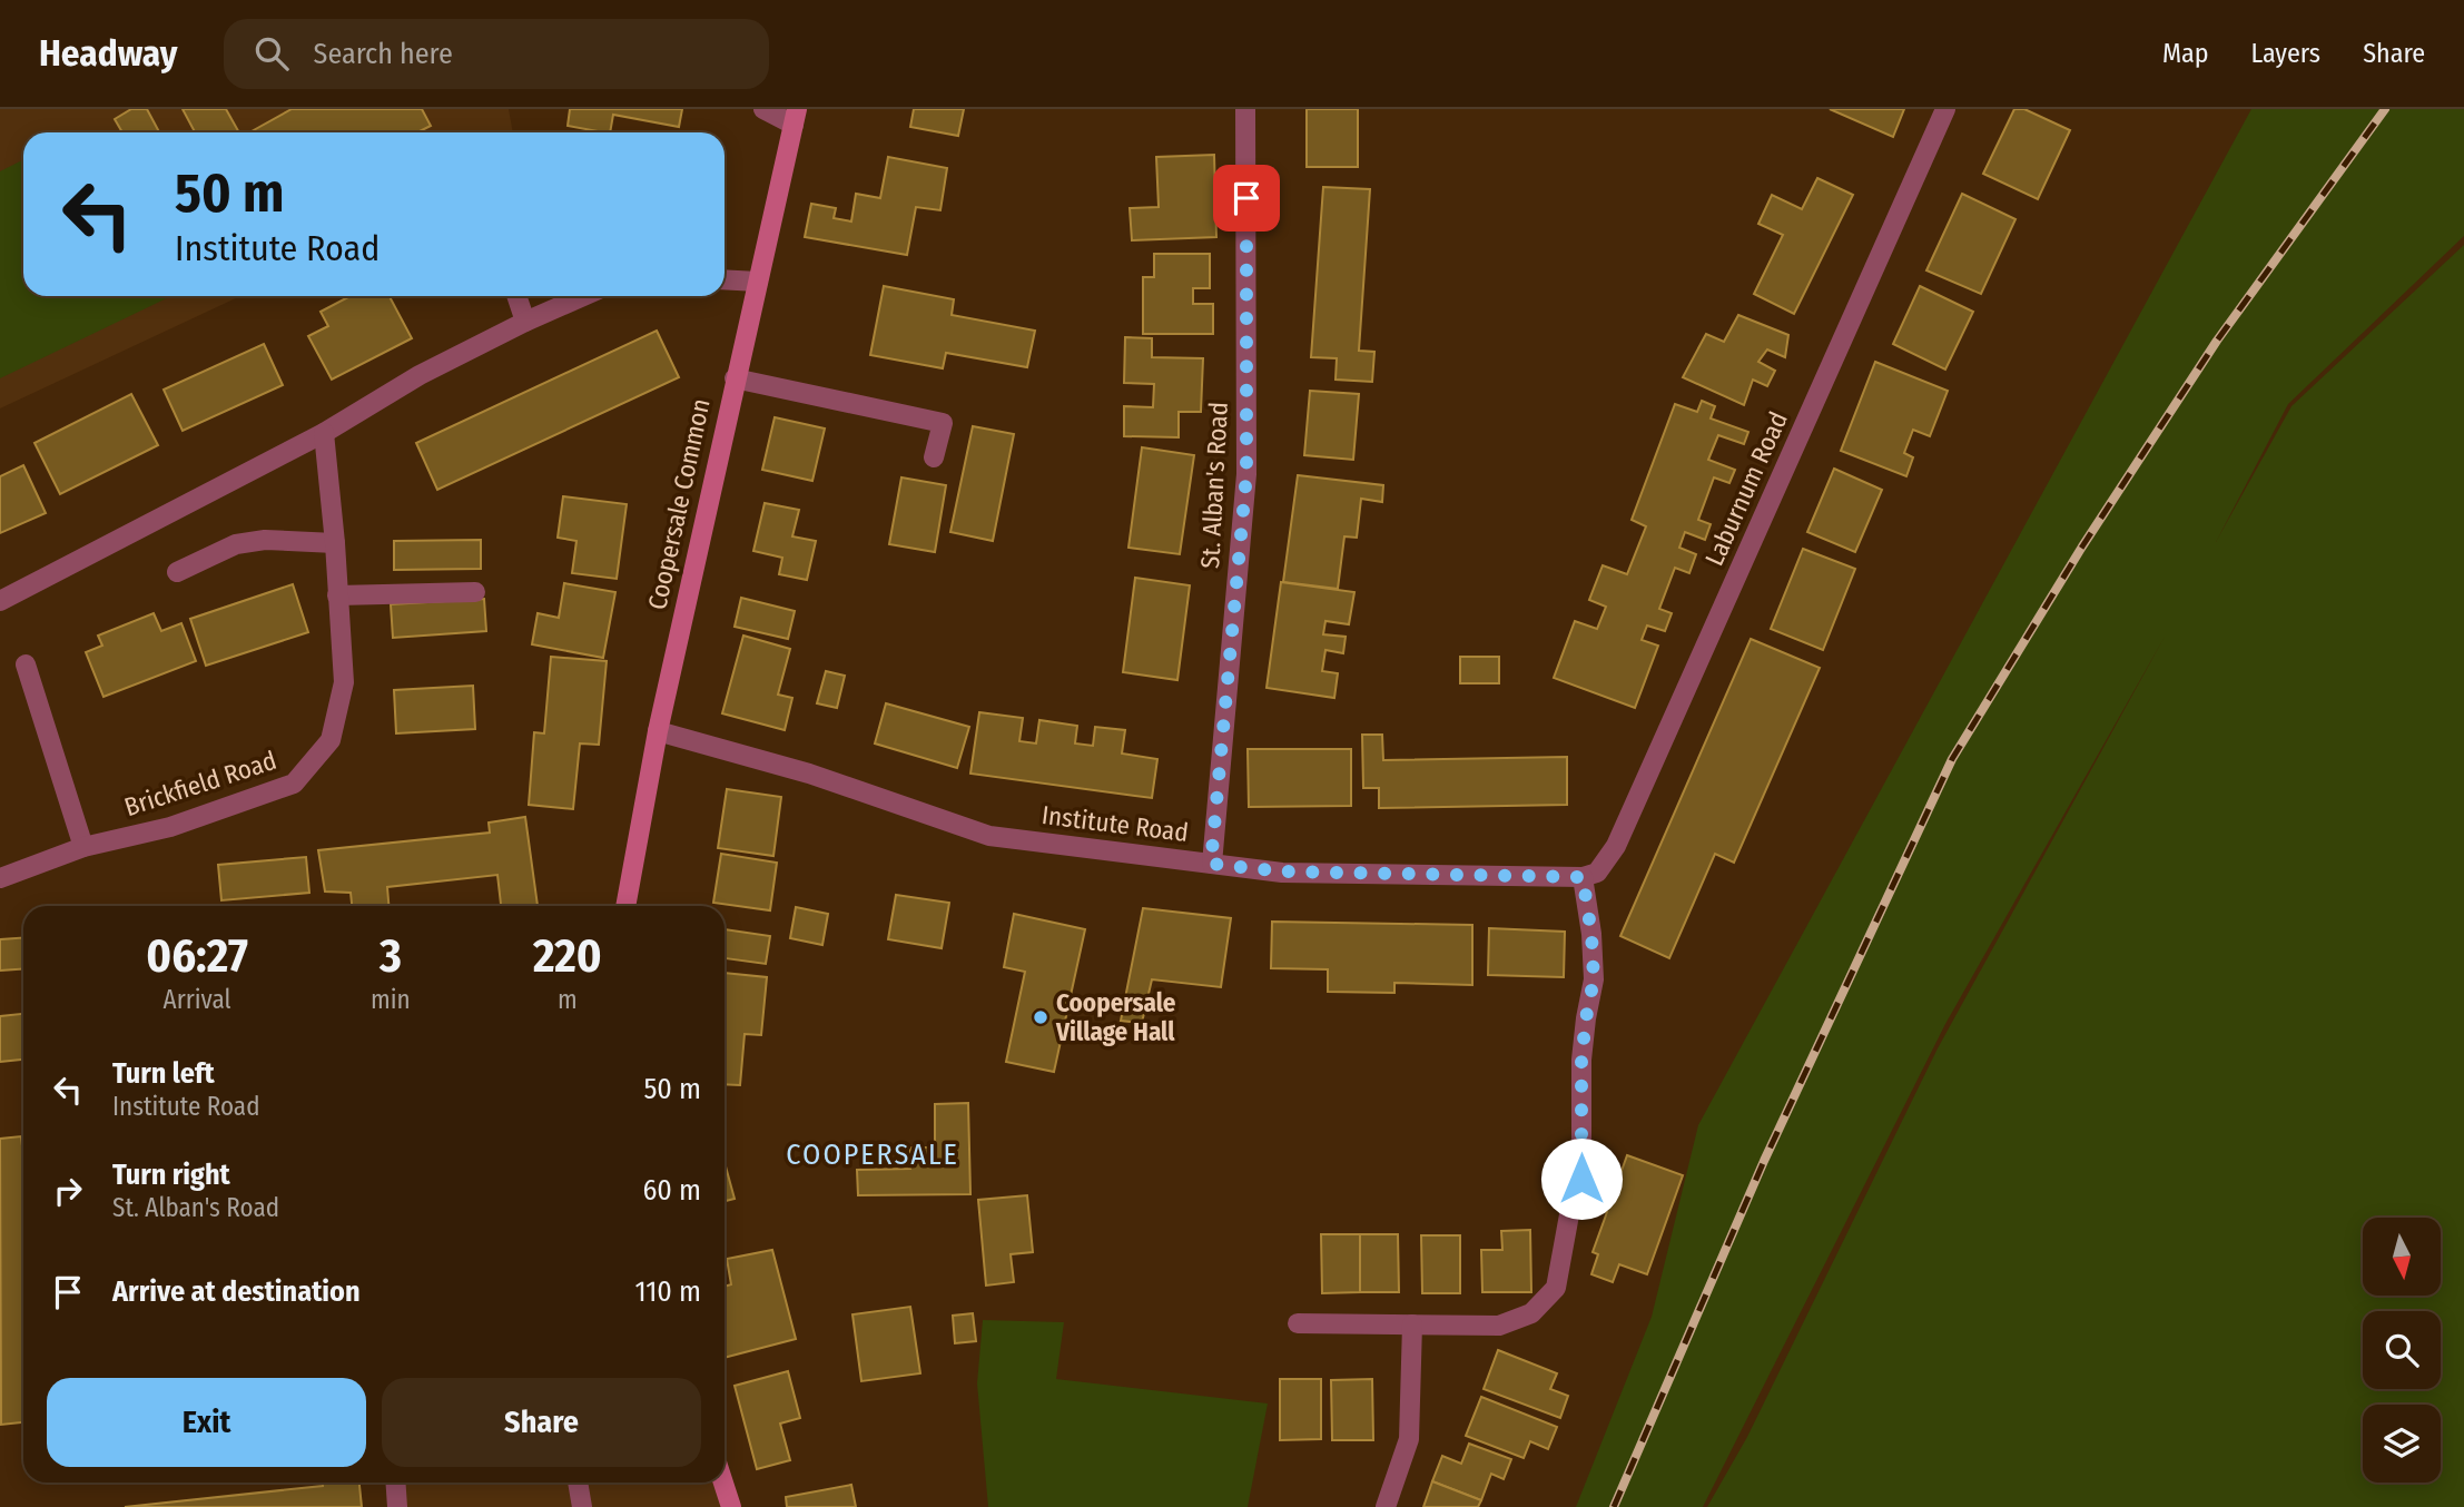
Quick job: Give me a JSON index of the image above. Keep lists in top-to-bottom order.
{
  "streets": {
    "street": [
      "St. Alban's Road",
      "Laburnum Road",
      "Coopersale Common",
      "Brickfield Road",
      "Institute Road"
    ]
  },
  "crossings": [
    ["St. Alban's Road", "Institute Road"],
    ["Laburnum Road", "Institute Road"],
    ["Coopersale Common", "Institute Road"]
  ],
  "districts": ["COOPERSALE"],
  "places": ["Coopersale Village Hall"],
  "north": "bottom",
  "page": {
    "header": "Headway",
    "search": "Search here",
    "nav": ["Map", "Layers", "Share"],
    "turn": ["50 m", "Institute Road"],
    "eta": [
      "06:27",
      "Arrival",
      "3",
      "min",
      "220",
      "m"
    ],
    "list": [
      {
        "name": "Turn left",
        "note": "Institute Road",
        "value": "50 m"
      },
      {
        "name": "Turn right",
        "note": "St. Alban's Road",
        "value": "60 m"
      },
      {
        "name": "Arrive at destination",
        "value": "110 m"
      }
    ],
    "buttons": ["Exit", "Share"]
  }
}
